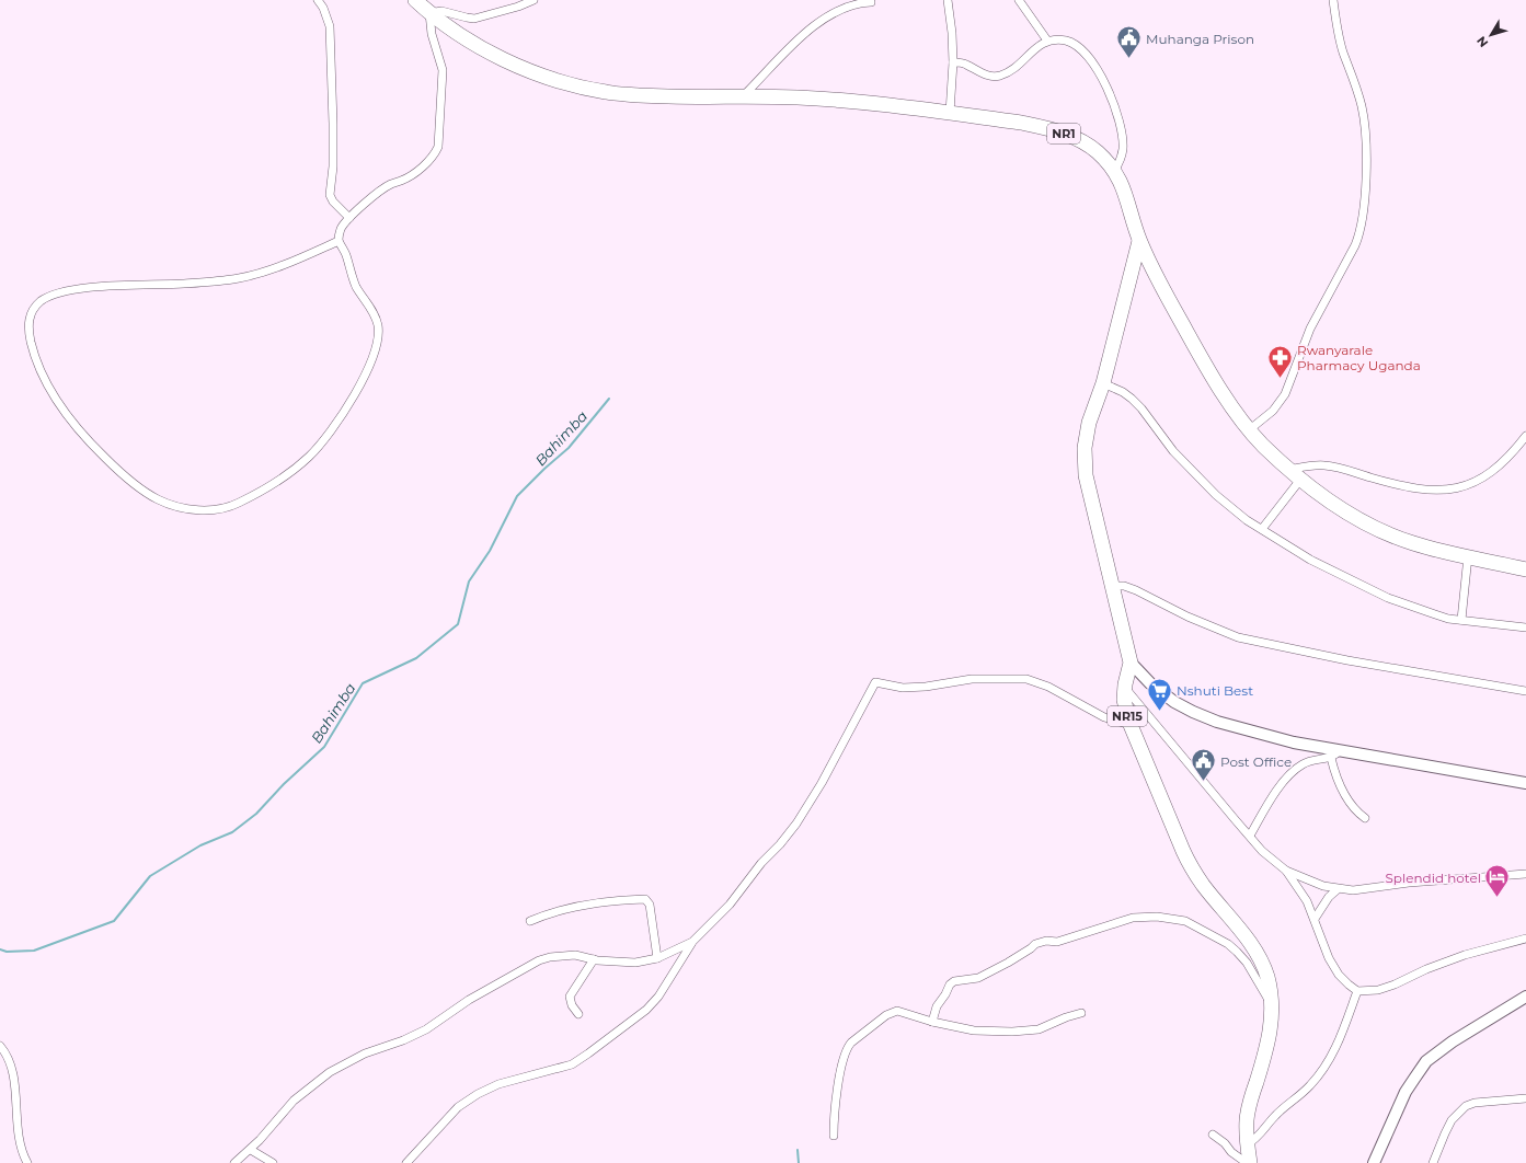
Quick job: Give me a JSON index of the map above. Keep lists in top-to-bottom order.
{
  "streets": {
    "highway": ["NR1", "NR15"]
  },
  "crossings": [
    ["NR1", "NR15"]
  ],
  "water": ["Bahimba"],
  "places": {
    "public building": ["Muhanga Prison", "Post Office"],
    "pharmacy": ["Rwanyarale Pharmacy Uganda"],
    "supermarket": ["Nshuti Best"],
    "hotel": ["Splendid hotel"]
  },
  "north": "bottom left"
}
